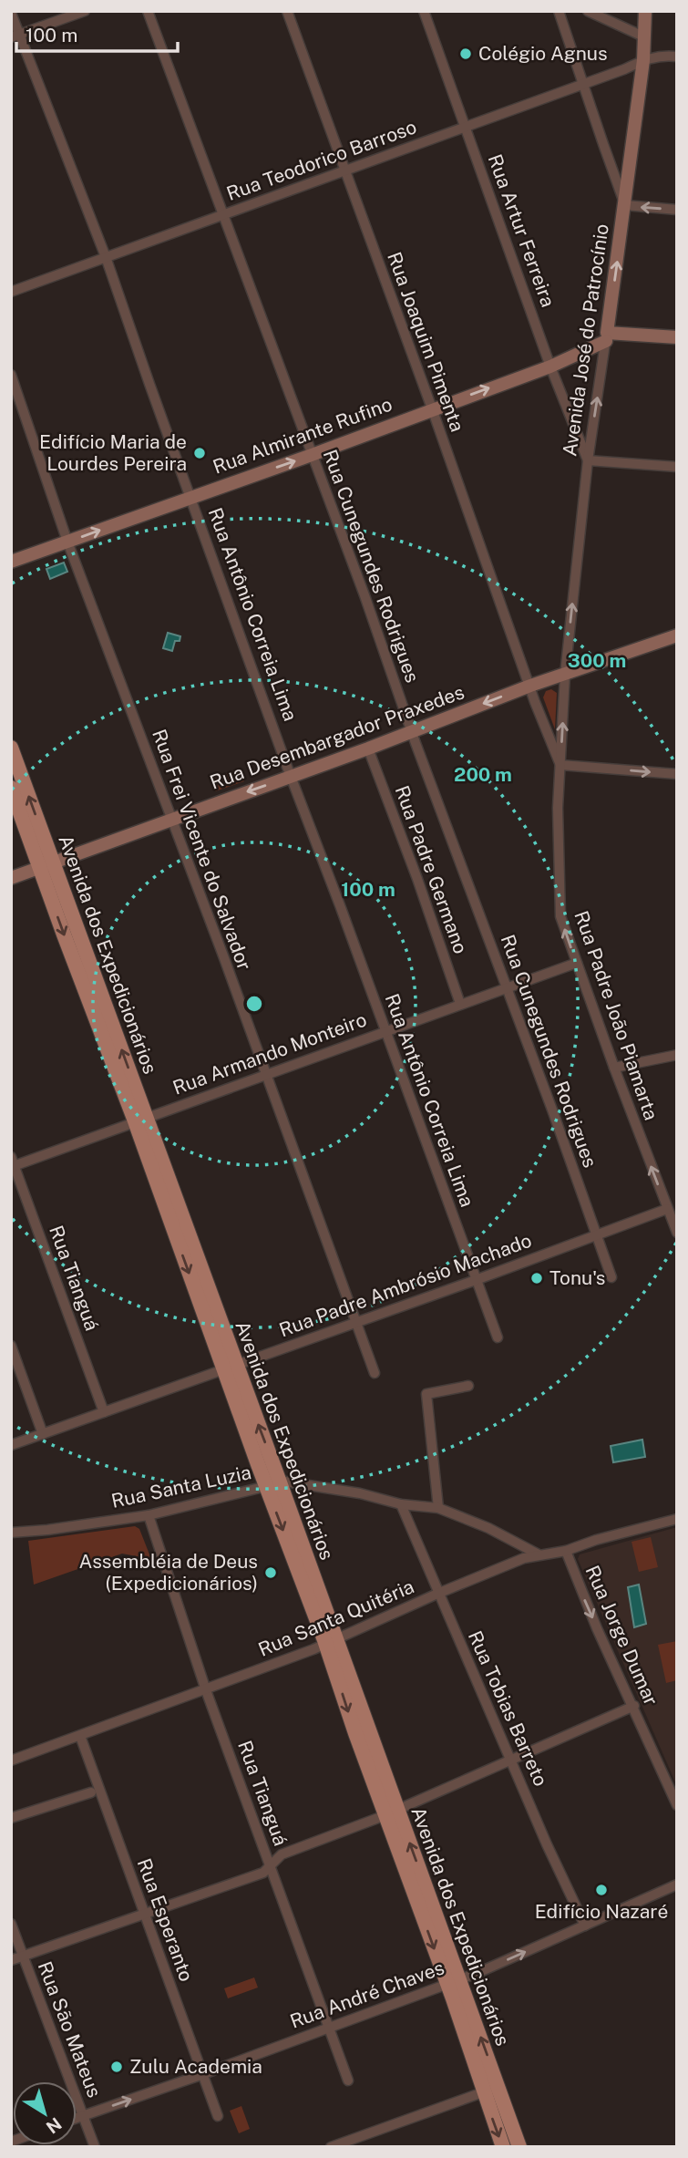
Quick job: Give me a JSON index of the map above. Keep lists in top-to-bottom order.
{
  "streets": {
    "main road": ["Avenida dos Expedicionários"],
    "street": [
      "Rua Teodorico Barroso",
      "Rua Artur Ferreira",
      "Avenida José do Patrocínio",
      "Rua Joaquim Pimenta",
      "Rua Almirante Rufino",
      "Rua Cunegundes Rodrigues",
      "Rua Antônio Correia Lima",
      "Rua Desembargador Praxedes",
      "Rua Frei Vicente do Salvador",
      "Rua Padre Germano",
      "Rua Padre João Piamarta",
      "Rua Armando Monteiro",
      "Rua Tianguá",
      "Rua Padre Ambrósio Machado",
      "Rua Santa Luzia",
      "Rua Santa Quitéria",
      "Rua Jorge Dumar",
      "Rua Tobias Barreto",
      "Rua Esperanto",
      "Rua André Chaves",
      "Rua São Mateus"
    ]
  },
  "crossings": [
    ["Rua Teodorico Barroso", "Rua Artur Ferreira"],
    ["Rua Teodorico Barroso", "Avenida José do Patrocínio"],
    ["Rua Teodorico Barroso", "Rua Joaquim Pimenta"],
    ["Rua Teodorico Barroso", "Rua Cunegundes Rodrigues"],
    ["Rua Teodorico Barroso", "Rua Antônio Correia Lima"],
    ["Rua Artur Ferreira", "Avenida José do Patrocínio"],
    ["Rua Artur Ferreira", "Rua Almirante Rufino"],
    ["Avenida José do Patrocínio", "Rua Almirante Rufino"],
    ["Avenida José do Patrocínio", "Rua Desembargador Praxedes"],
    ["Avenida José do Patrocínio", "Rua Padre João Piamarta"],
    ["Rua Joaquim Pimenta", "Rua Almirante Rufino"],
    ["Rua Joaquim Pimenta", "Rua Desembargador Praxedes"],
    ["Rua Joaquim Pimenta", "Rua Padre João Piamarta"],
    ["Rua Almirante Rufino", "Rua Cunegundes Rodrigues"],
    ["Rua Almirante Rufino", "Rua Antônio Correia Lima"],
    ["Rua Almirante Rufino", "Rua Frei Vicente do Salvador"],
    ["Rua Cunegundes Rodrigues", "Rua Desembargador Praxedes"],
    ["Rua Cunegundes Rodrigues", "Rua Armando Monteiro"],
    ["Rua Cunegundes Rodrigues", "Rua Padre Ambrósio Machado"],
    ["Rua Antônio Correia Lima", "Rua Desembargador Praxedes"],
    ["Rua Antônio Correia Lima", "Rua Armando Monteiro"],
    ["Rua Antônio Correia Lima", "Rua Padre Ambrósio Machado"],
    ["Rua Desembargador Praxedes", "Rua Frei Vicente do Salvador"],
    ["Rua Desembargador Praxedes", "Rua Padre Germano"],
    ["Rua Desembargador Praxedes", "Avenida dos Expedicionários"],
    ["Rua Desembargador Praxedes", "Rua Padre João Piamarta"],
    ["Rua Frei Vicente do Salvador", "Rua Armando Monteiro"],
    ["Rua Frei Vicente do Salvador", "Rua Padre Ambrósio Machado"],
    ["Rua Padre Germano", "Rua Armando Monteiro"],
    ["Avenida dos Expedicionários", "Rua Armando Monteiro"],
    ["Avenida dos Expedicionários", "Rua Padre Ambrósio Machado"],
    ["Avenida dos Expedicionários", "Rua Santa Luzia"],
    ["Avenida dos Expedicionários", "Rua Santa Quitéria"],
    ["Avenida dos Expedicionários", "Rua André Chaves"],
    ["Rua Padre João Piamarta", "Rua Armando Monteiro"],
    ["Rua Padre João Piamarta", "Rua Padre Ambrósio Machado"],
    ["Rua Armando Monteiro", "Rua Tianguá"],
    ["Rua Tianguá", "Rua Padre Ambrósio Machado"],
    ["Rua Tianguá", "Rua Santa Luzia"],
    ["Rua Tianguá", "Rua Santa Quitéria"],
    ["Rua Tianguá", "Rua André Chaves"],
    ["Rua Santa Luzia", "Rua Santa Quitéria"],
    ["Rua Santa Luzia", "Rua Tobias Barreto"],
    ["Rua Santa Quitéria", "Rua Jorge Dumar"],
    ["Rua Santa Quitéria", "Rua Tobias Barreto"],
    ["Rua Santa Quitéria", "Rua Esperanto"],
    ["Rua Tobias Barreto", "Rua André Chaves"],
    ["Rua Esperanto", "Rua André Chaves"],
    ["Rua André Chaves", "Rua São Mateus"]
  ],
  "one_way": [
    "Avenida José do Patrocínio",
    "Rua Almirante Rufino",
    "Rua Desembargador Praxedes",
    "Rua Padre João Piamarta",
    "Rua Jorge Dumar",
    "Rua André Chaves"
  ],
  "places": [
    "Colégio Agnus",
    "Edifício Maria de Lourdes Pereira",
    "Tonu's",
    "Assembléia de Deus (Expedicionários)",
    "Edifício Nazaré",
    "Zulu Academia"
  ],
  "scale_bar": "100 m",
  "north": "bottom right",
  "rings": ["300 m", "200 m", "100 m"]
}
